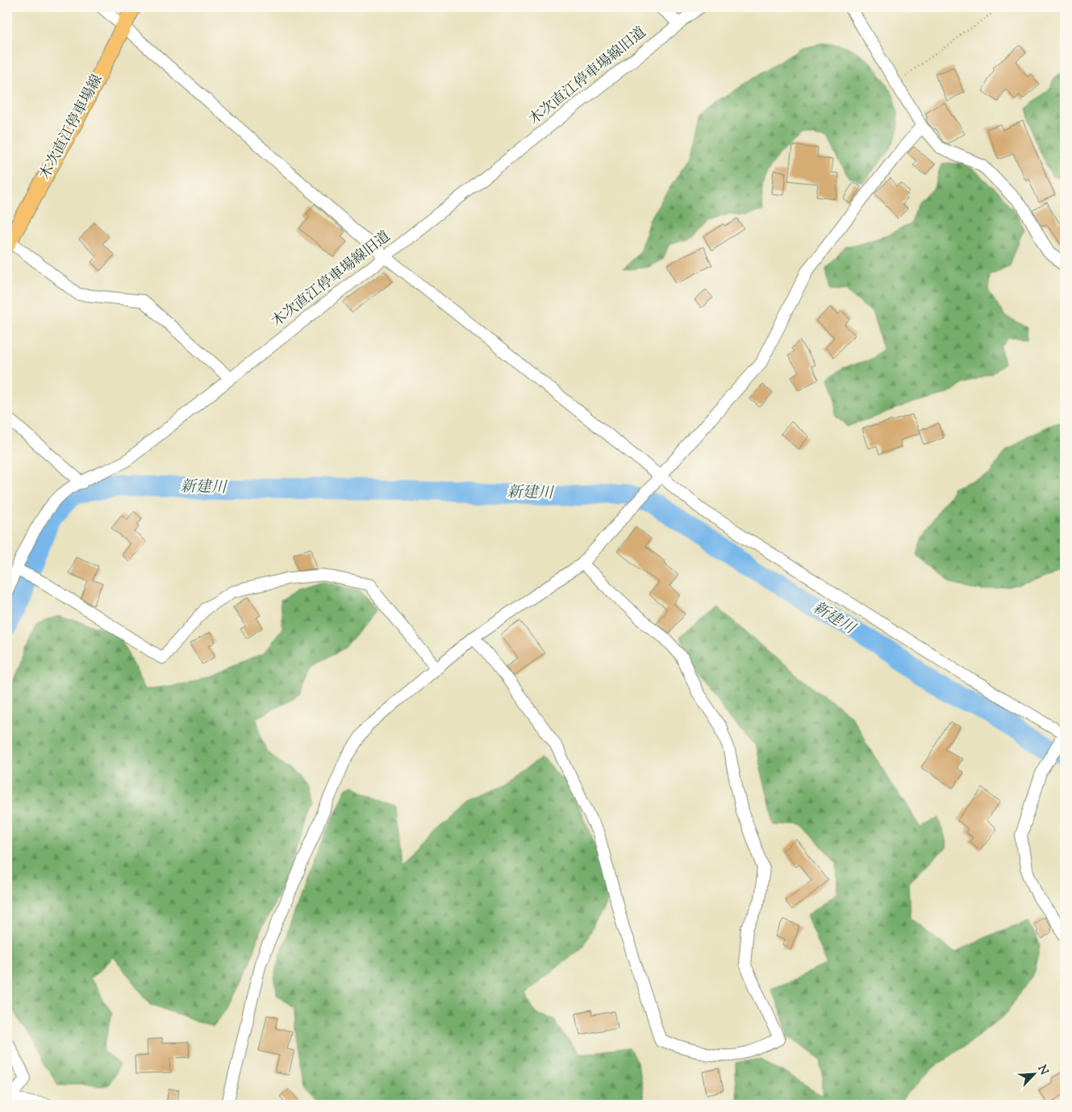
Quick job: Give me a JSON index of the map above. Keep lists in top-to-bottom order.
{
  "streets": {
    "main road": ["木次直江停車場線"],
    "street": ["木次直江停車場線旧道"]
  },
  "water": ["新建川"],
  "north": "top right"
}
